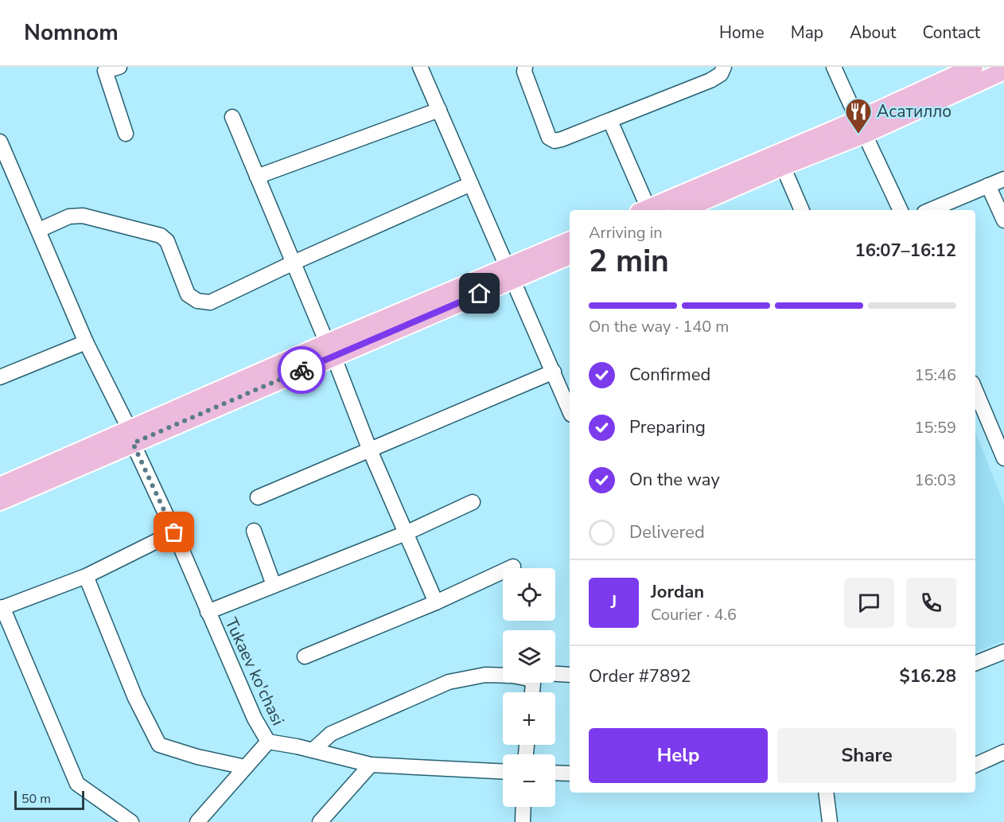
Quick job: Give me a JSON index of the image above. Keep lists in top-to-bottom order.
{
  "streets": {
    "street": ["Tukaev ko'chasi"]
  },
  "places": {
    "restaurant": ["Асатилло"]
  },
  "scale_bar": "50 m",
  "page": {
    "header": "Nomnom",
    "nav": [
      "Home",
      "Map",
      "About",
      "Contact"
    ],
    "heading": ["2 min", "Arriving in", "16:07–16:12"],
    "panel": [
      "Jordan",
      "Courier · 4.6",
      "Order #7892",
      "$16.28"
    ],
    "bar": "On the way · 140 m",
    "list": [
      ["Confirmed", "15:46"],
      ["Preparing", "15:59"],
      ["On the way", "16:03"],
      "Delivered"
    ],
    "map_buttons": ["+", "−"],
    "round": "J",
    "buttons": ["Help", "Share"],
    "scale": "50 m"
  }
}
